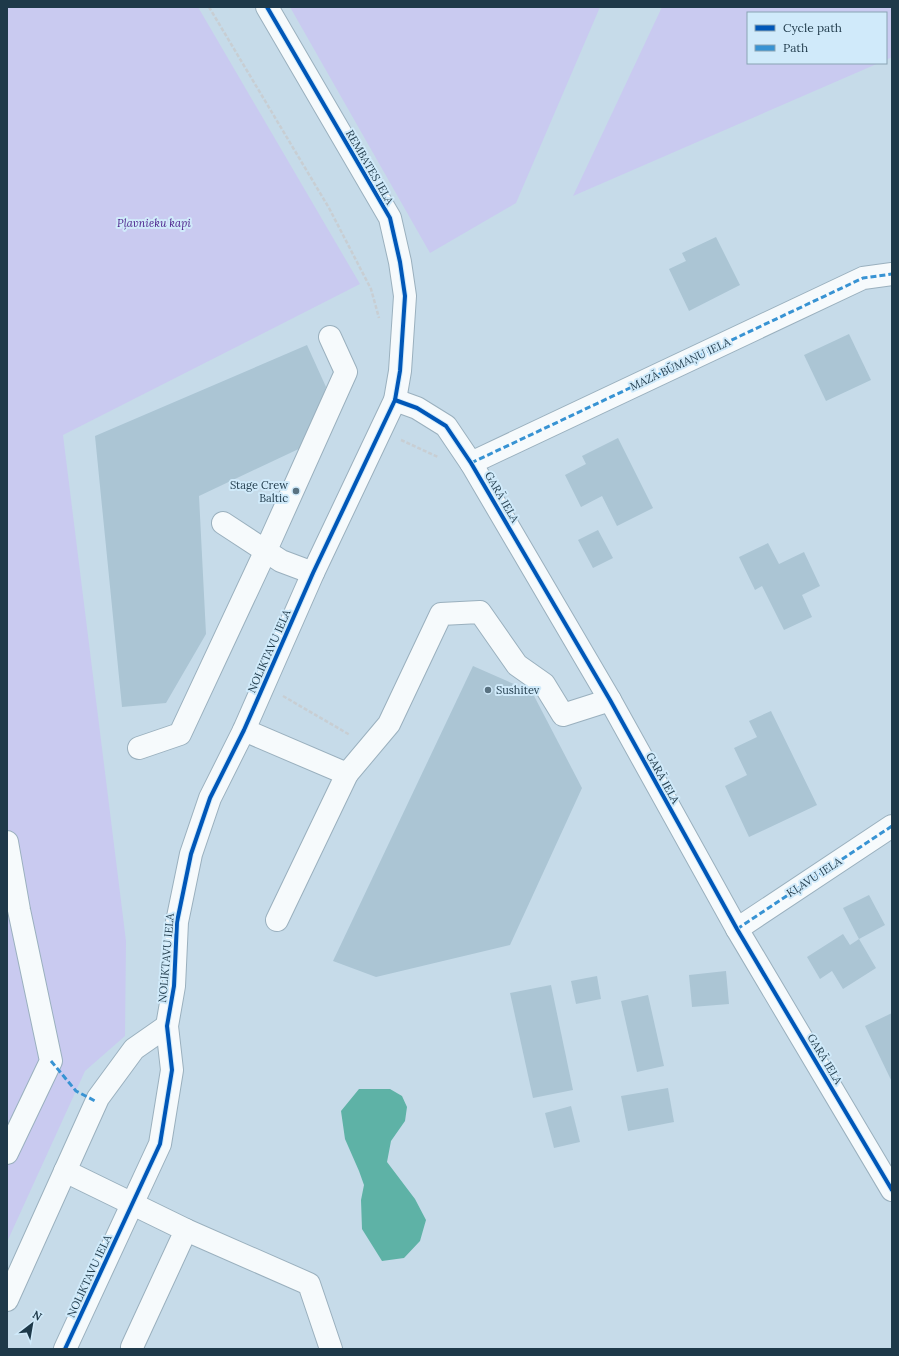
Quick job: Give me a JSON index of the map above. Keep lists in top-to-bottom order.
{
  "streets": {
    "street": [
      "REMBATES IELA",
      "MAZĀ BŪMAŅU IELA",
      "GARĀ IELA",
      "NOLIKTAVU IELA",
      "KĻAVU IELA"
    ]
  },
  "crossings": [
    ["REMBATES IELA", "GARĀ IELA"],
    ["REMBATES IELA", "NOLIKTAVU IELA"],
    ["MAZĀ BŪMAŅU IELA", "GARĀ IELA"],
    ["GARĀ IELA", "NOLIKTAVU IELA"],
    ["GARĀ IELA", "KĻAVU IELA"]
  ],
  "parks": ["Pļavnieku kapi"],
  "places": ["Stage Crew Baltic", "Sushitev"],
  "legend": ["Cycle path", "Path"],
  "north": "top right"
}
